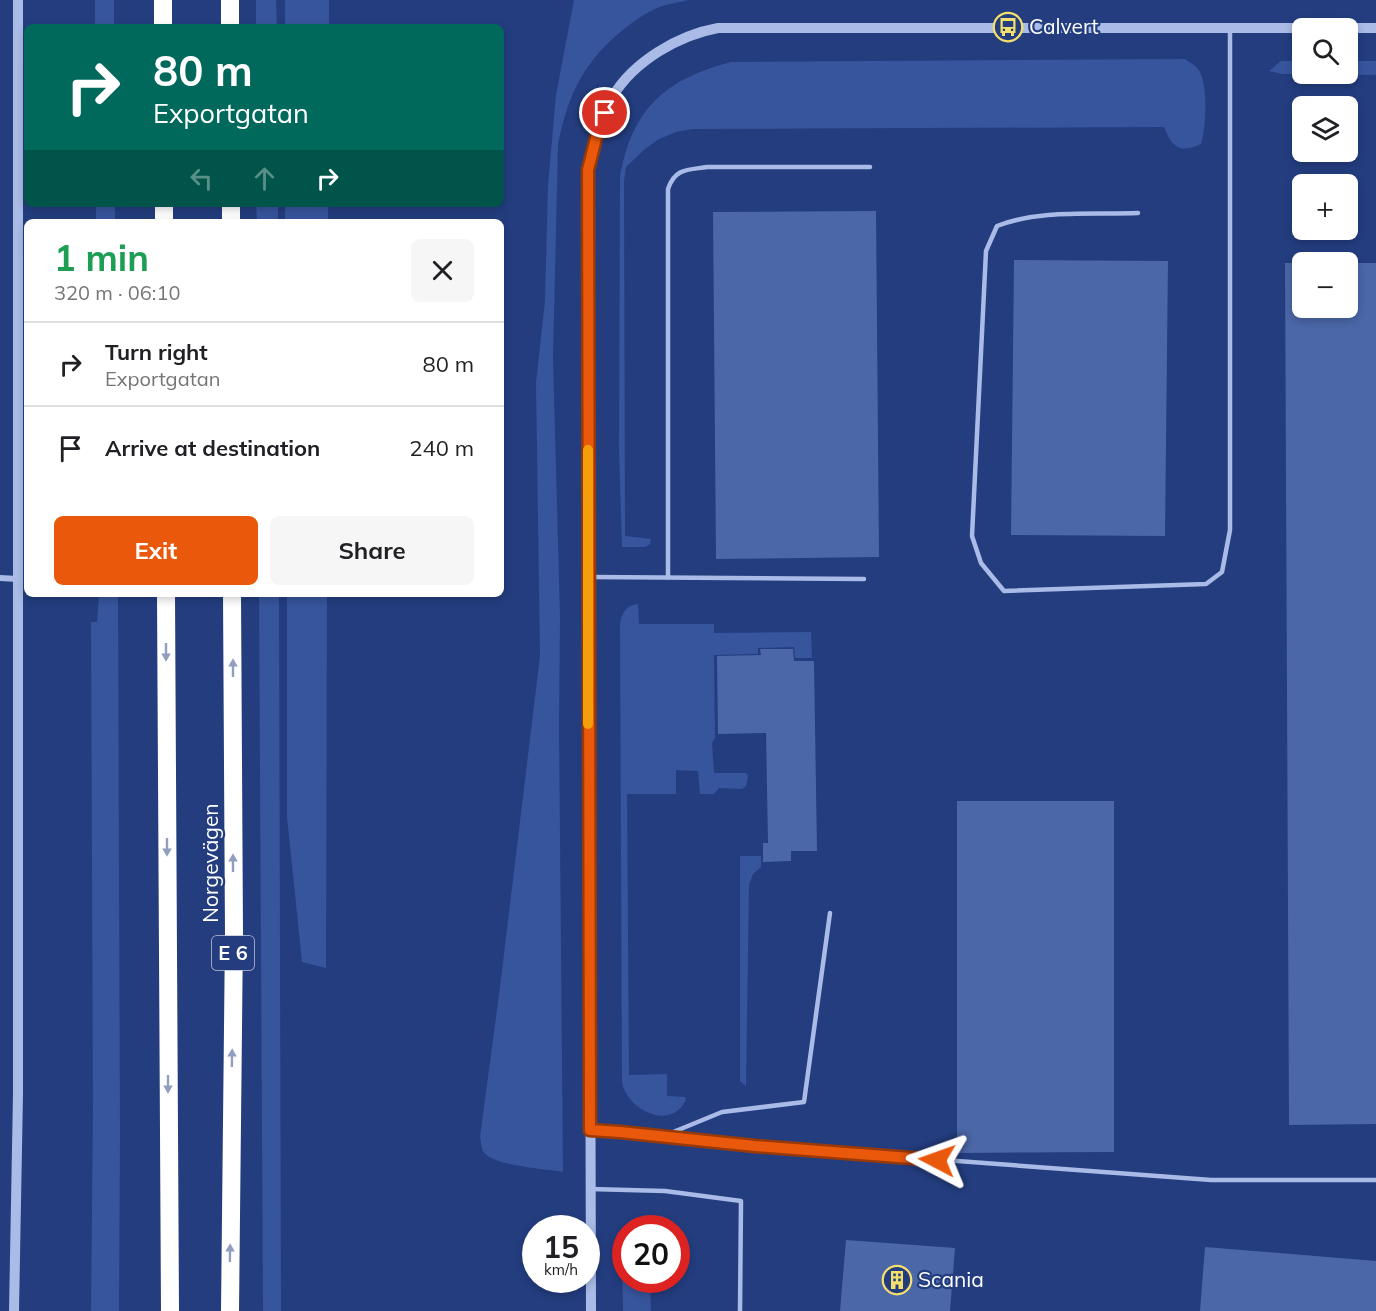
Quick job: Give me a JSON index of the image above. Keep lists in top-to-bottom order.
{
  "streets": {
    "highway": ["Norgevägen", "E 6"]
  },
  "places": {
    "bus stop": ["Calvert"],
    "building": ["Scania"]
  },
  "page": {
    "map_buttons": ["+", "−"],
    "turn": ["80 m", "Exportgatan"],
    "heading": ["1 min", "320 m · 06:10"],
    "list": [
      {
        "name": "Turn right",
        "note": "Exportgatan",
        "value": "80 m"
      },
      {
        "name": "Arrive at destination",
        "value": "240 m"
      }
    ],
    "buttons": ["Exit", "Share"],
    "speed": "15 km/h",
    "limit": "20"
  }
}
